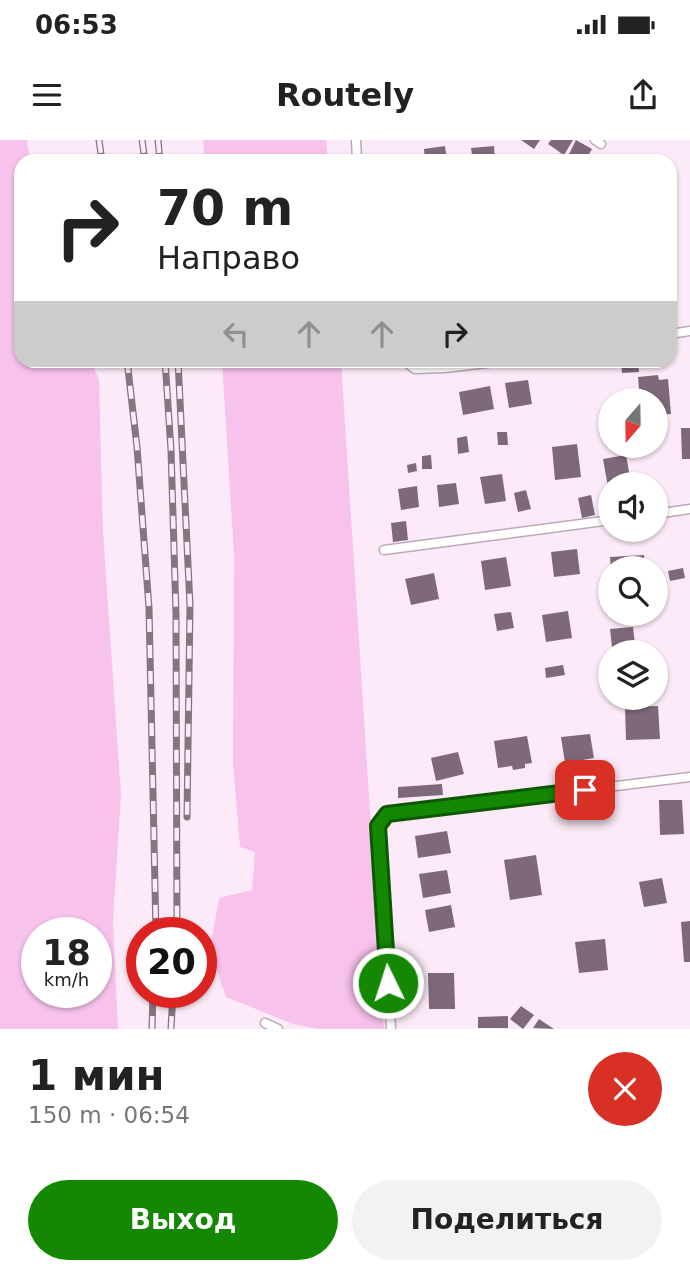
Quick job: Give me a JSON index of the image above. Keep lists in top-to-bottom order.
{
  "north": "bottom",
  "page": {
    "status": "06:53",
    "header": "Routely",
    "turn": ["70 m", "Направо"],
    "speed": "18 km/h",
    "limit": "20",
    "heading": ["1 мин", "150 m · 06:54"],
    "buttons": ["Выход", "Поделиться"]
  }
}
